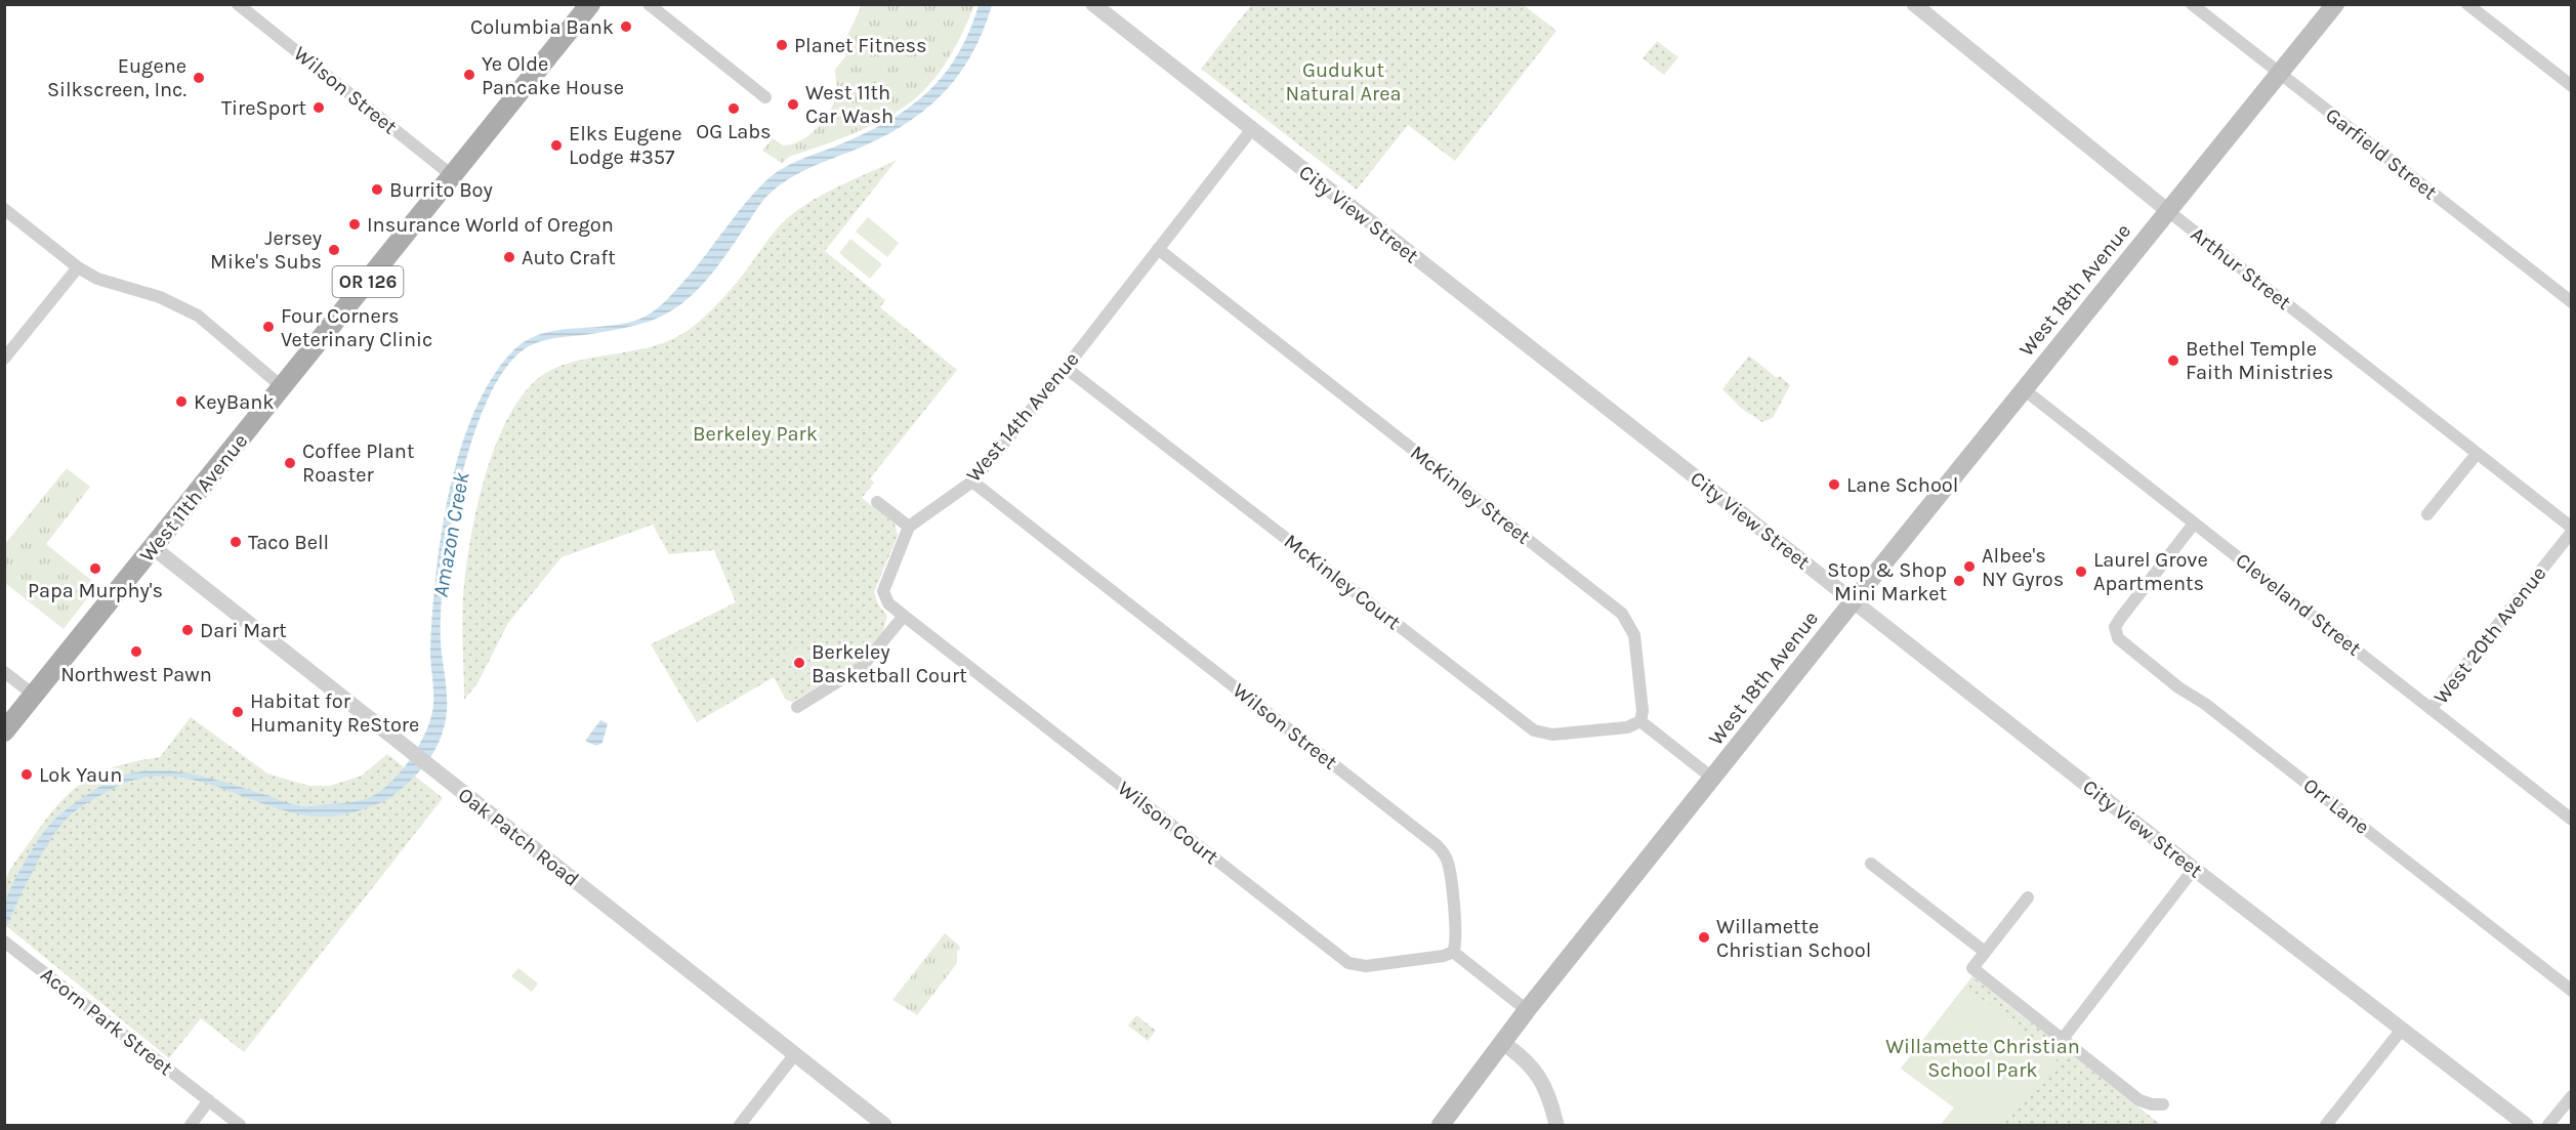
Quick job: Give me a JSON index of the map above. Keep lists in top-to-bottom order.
{
  "streets": {
    "main road": ["OR 126", "West 18th Avenue", "West 11th Avenue"],
    "street": [
      "Wilson Street",
      "Garfield Street",
      "City View Street",
      "Arthur Street",
      "West 14th Avenue",
      "McKinley Street",
      "McKinley Court",
      "Cleveland Street",
      "West 20th Avenue",
      "Orr Lane",
      "Wilson Court",
      "Oak Patch Road",
      "Acorn Park Street"
    ]
  },
  "crossings": [
    ["Wilson Street", "West 14th Avenue"],
    ["Wilson Street", "West 11th Avenue"],
    ["Wilson Street", "Wilson Court"],
    ["Garfield Street", "West 18th Avenue"],
    ["City View Street", "West 18th Avenue"],
    ["City View Street", "West 14th Avenue"],
    ["Arthur Street", "West 18th Avenue"],
    ["Arthur Street", "West 20th Avenue"],
    ["West 18th Avenue", "Cleveland Street"],
    ["West 14th Avenue", "McKinley Street"],
    ["West 14th Avenue", "McKinley Court"],
    ["McKinley Street", "McKinley Court"],
    ["West 11th Avenue", "Oak Patch Road"],
    ["Cleveland Street", "West 20th Avenue"],
    ["Cleveland Street", "Orr Lane"]
  ],
  "water": ["Amazon Creek"],
  "parks": ["Gudukut Natural Area", "Berkeley Park", "Willamette Christian School Park"],
  "places": [
    "Columbia Bank",
    "Planet Fitness",
    "Ye Olde Pancake House",
    "Eugene Silkscreen, Inc.",
    "West 11th Car Wash",
    "TireSport",
    "OG Labs",
    "Elks Eugene Lodge #357",
    "Burrito Boy",
    "Insurance World of Oregon",
    "Jersey Mike's Subs",
    "Auto Craft",
    "Four Corners Veterinary Clinic",
    "Bethel Temple Faith Ministries",
    "KeyBank",
    "Coffee Plant Roaster",
    "Lane School",
    "Taco Bell",
    "Albee's NY Gyros",
    "Papa Murphy's",
    "Laurel Grove Apartments",
    "Stop & Shop Mini Market",
    "Dari Mart",
    "Northwest Pawn",
    "Berkeley Basketball Court",
    "Habitat for Humanity ReStore",
    "Lok Yaun",
    "Willamette Christian School"
  ]
}
